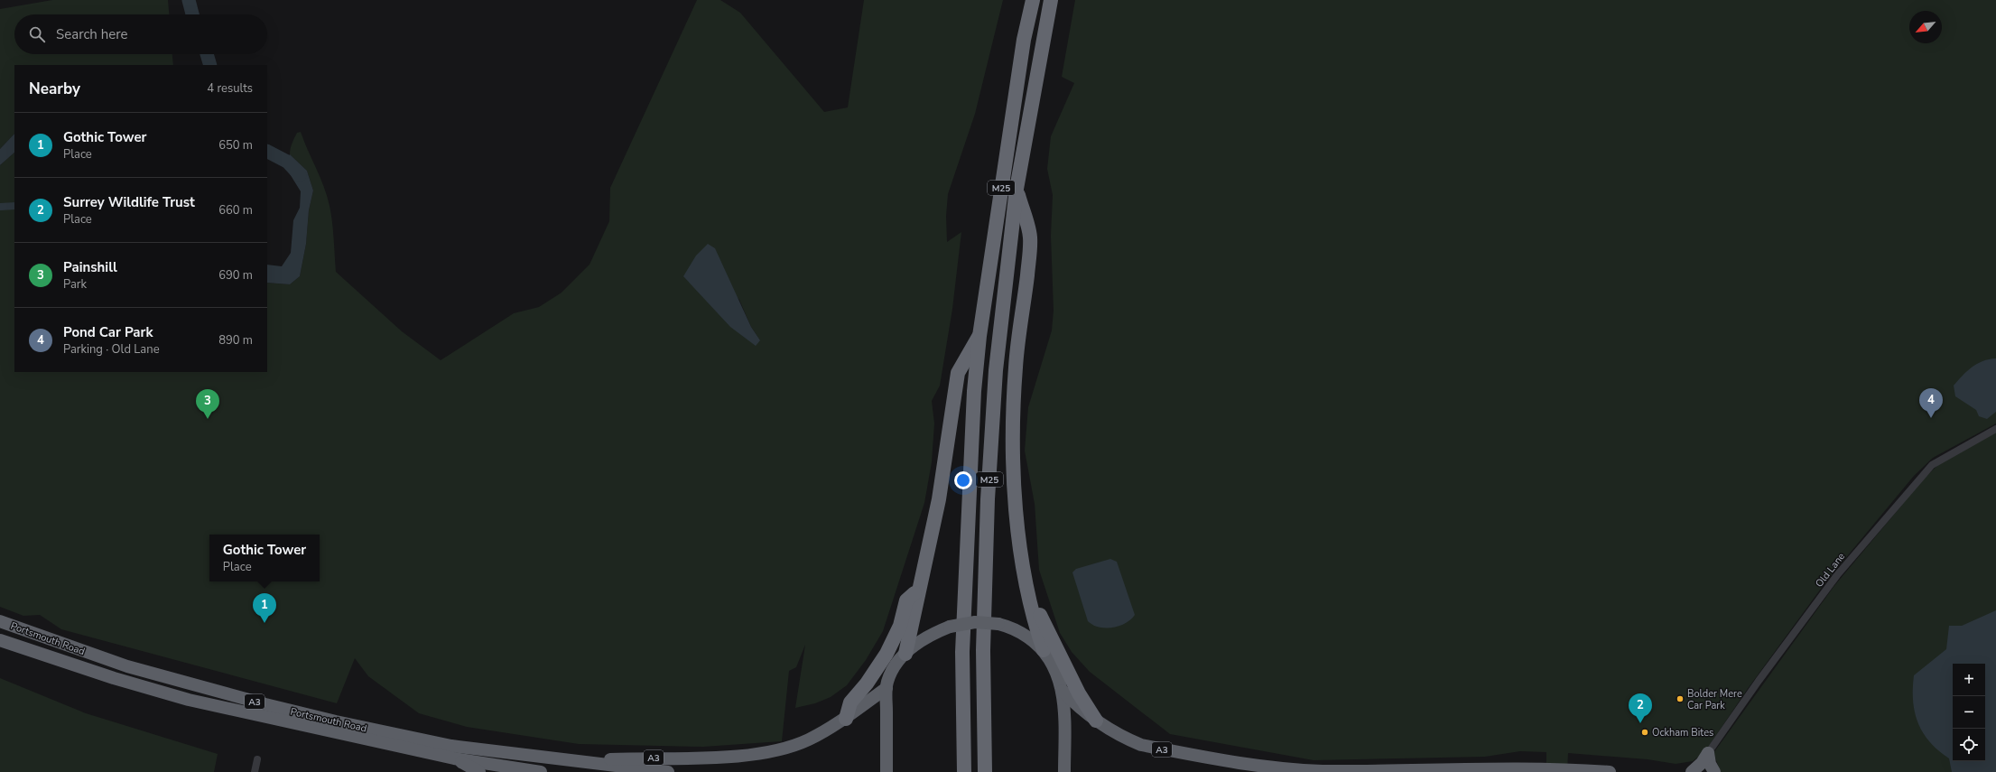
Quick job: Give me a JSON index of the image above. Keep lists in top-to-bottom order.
{
  "streets": {
    "highway": ["M25", "Portsmouth Road", "A3"],
    "street": ["Old Lane"]
  },
  "crossings": [
    ["M25", "A3"],
    ["Portsmouth Road", "A3"]
  ],
  "places": ["Bolder Mere Car Park", "Ockham Bites"],
  "north": "bottom left",
  "page": {
    "search": "Search here",
    "heading": ["Nearby", "4 results"],
    "list": [
      {
        "mark": "1",
        "name": "Gothic Tower",
        "note": "Place",
        "value": "650 m"
      },
      {
        "mark": "2",
        "name": "Surrey Wildlife Trust",
        "note": "Place",
        "value": "660 m"
      },
      {
        "mark": "3",
        "name": "Painshill",
        "note": "Park",
        "value": "690 m"
      },
      {
        "mark": "4",
        "name": "Pond Car Park",
        "note": "Parking · Old Lane",
        "value": "890 m"
      }
    ],
    "pins": [
      "4",
      "3",
      "1",
      "2"
    ],
    "popup": ["Gothic Tower", "Place"],
    "map_buttons": ["+", "−"]
  }
}
